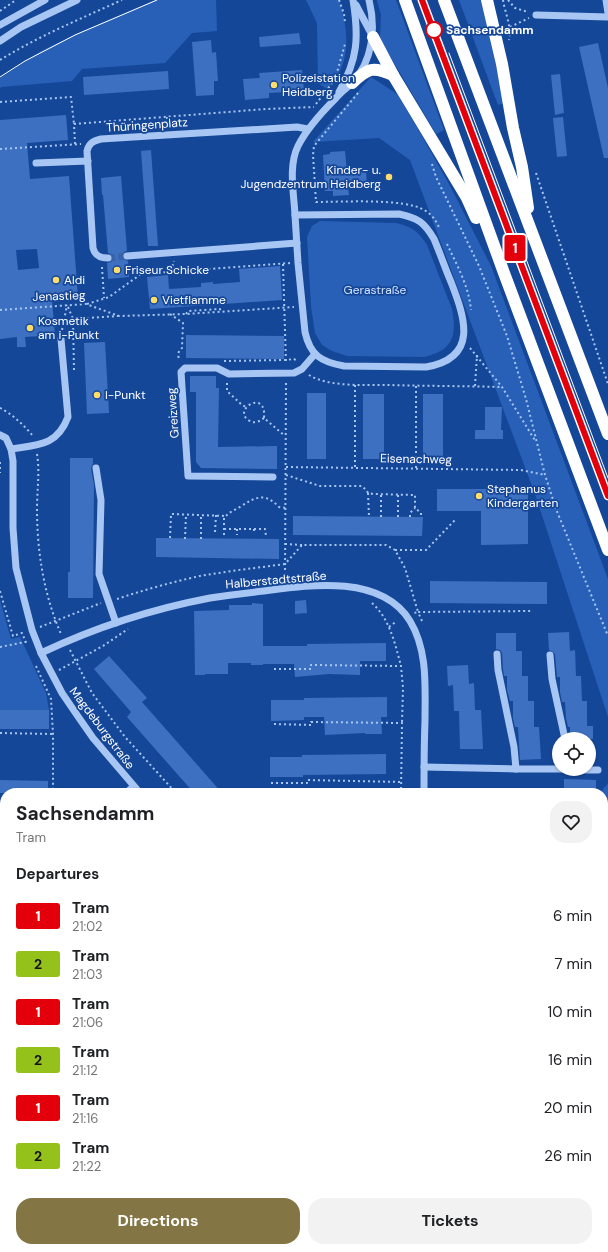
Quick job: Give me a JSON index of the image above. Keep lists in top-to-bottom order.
{
  "streets": {
    "street": [
      "Thüringenplatz",
      "Greizweg",
      "Halberstadtstraße",
      "Magdeburgstraße"
    ],
    "path": ["Jenastieg", "Eisenachweg"]
  },
  "crossings": [
    ["Halberstadtstraße", "Magdeburgstraße"]
  ],
  "parks": ["Gerastraße"],
  "places": [
    "Sachsendamm",
    "Polizeistation Heidberg",
    "Kinder- u. Jugendzentrum Heidberg",
    "Friseur Schicke",
    "Aldi",
    "Vietflamme",
    "Kosmetik am i-Punkt",
    "I-Punkt",
    "Stephanus Kindergarten"
  ],
  "lines": ["tram line 1"],
  "page": {
    "on_map": "1",
    "heading": [
      ["Sachsendamm", "Tram"],
      "Departures"
    ],
    "list": [
      {
        "mark": "1",
        "name": "Tram",
        "note": "21:02",
        "value": "6 min"
      },
      {
        "mark": "2",
        "name": "Tram",
        "note": "21:03",
        "value": "7 min"
      },
      {
        "mark": "1",
        "name": "Tram",
        "note": "21:06",
        "value": "10 min"
      },
      {
        "mark": "2",
        "name": "Tram",
        "note": "21:12",
        "value": "16 min"
      },
      {
        "mark": "1",
        "name": "Tram",
        "note": "21:16",
        "value": "20 min"
      },
      {
        "mark": "2",
        "name": "Tram",
        "note": "21:22",
        "value": "26 min"
      }
    ],
    "buttons": ["Directions", "Tickets"]
  }
}
